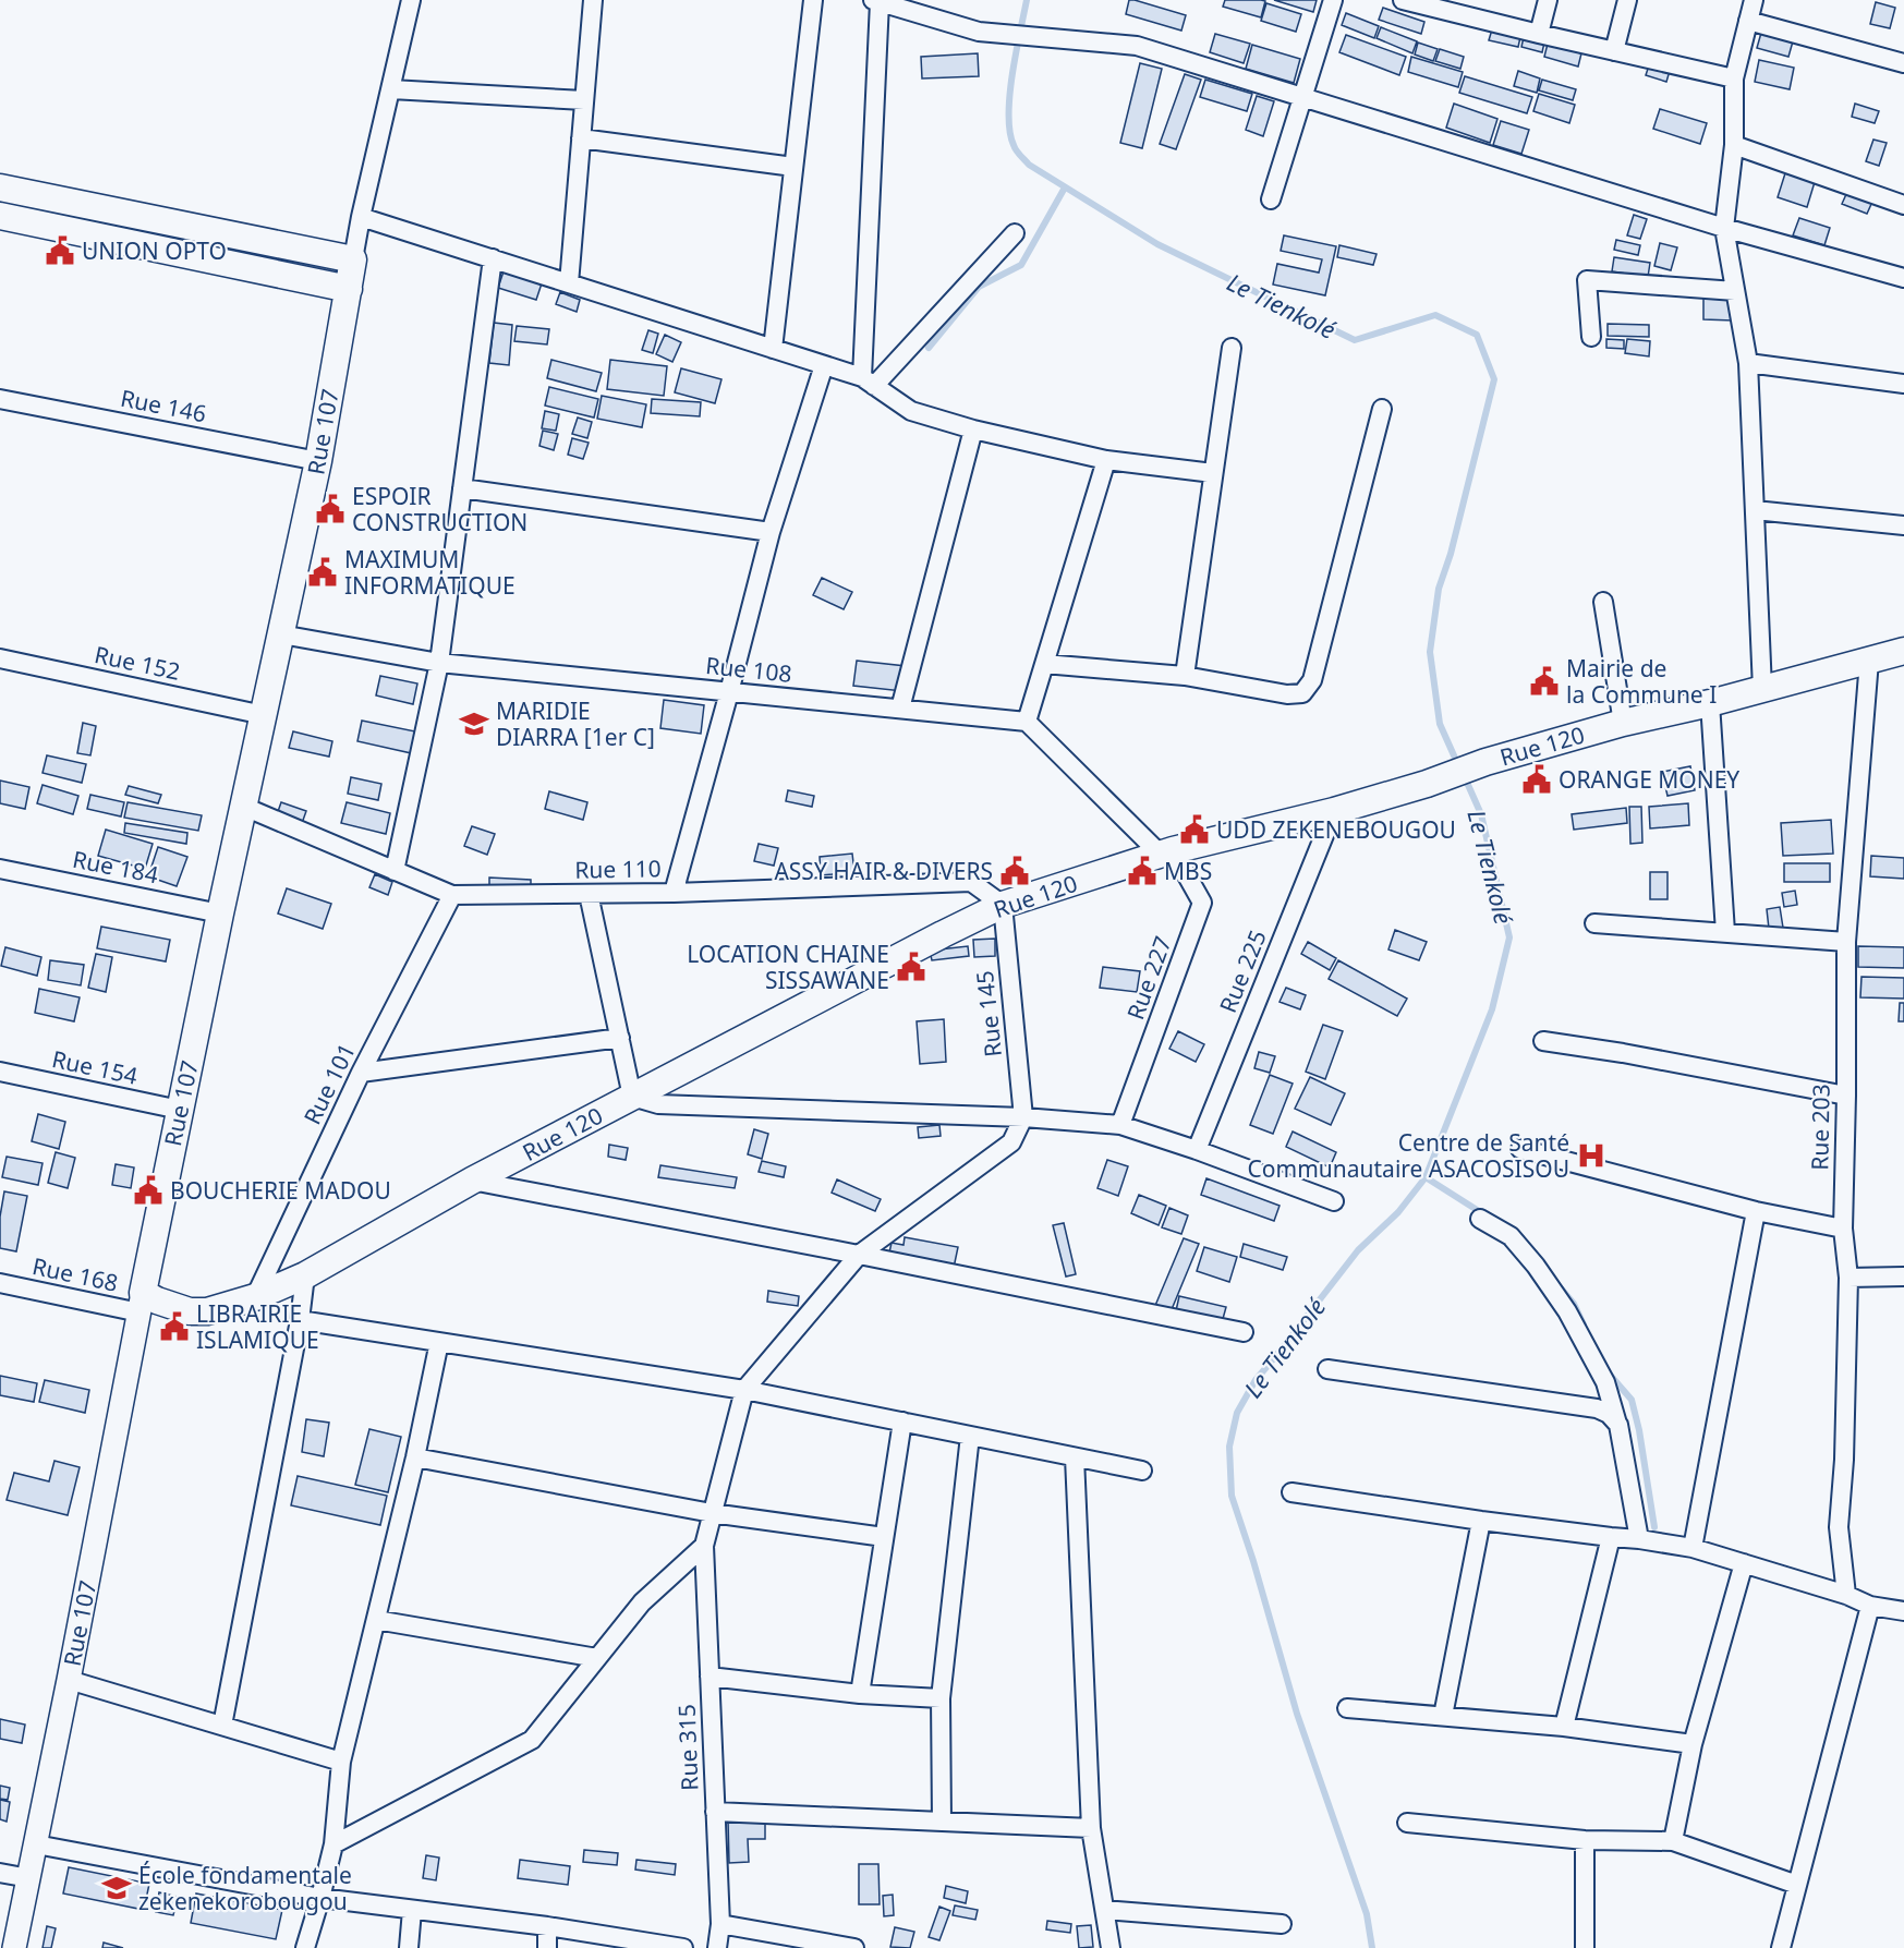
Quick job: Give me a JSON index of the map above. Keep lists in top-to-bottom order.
{
  "streets": {
    "main road": ["Rue 107", "Rue 120"],
    "street": [
      "Rue 146",
      "Rue 152",
      "Rue 108",
      "Rue 184",
      "Rue 110",
      "Rue 225",
      "Rue 227",
      "Rue 145",
      "Rue 154",
      "Rue 101",
      "Rue 203",
      "Rue 168",
      "Rue 315"
    ]
  },
  "crossings": [
    ["Rue 146", "Rue 107"],
    ["Rue 107", "Rue 152"],
    ["Rue 107", "Rue 108"],
    ["Rue 107", "Rue 120"],
    ["Rue 107", "Rue 184"],
    ["Rue 107", "Rue 110"],
    ["Rue 107", "Rue 154"],
    ["Rue 107", "Rue 168"],
    ["Rue 120", "Rue 110"],
    ["Rue 120", "Rue 225"],
    ["Rue 120", "Rue 227"],
    ["Rue 120", "Rue 145"],
    ["Rue 120", "Rue 101"],
    ["Rue 120", "Rue 203"],
    ["Rue 120", "Rue 168"],
    ["Rue 110", "Rue 145"],
    ["Rue 110", "Rue 101"]
  ],
  "water": ["Le Tienkolé"],
  "places": {
    "public building": [
      "UNION OPTO",
      "ESPOIR CONSTRUCTION",
      "MAXIMUM INFORMATIQUE",
      "Mairie de la Commune I",
      "ORANGE MONEY",
      "UDD ZEKENEBOUGOU",
      "ASSY HAIR & DIVERS",
      "MBS",
      "LOCATION CHAINE SISSAWANE",
      "BOUCHERIE MADOU",
      "LIBRAIRIE ISLAMIQUE"
    ],
    "school or university": ["MARIDIE DIARRA [1er C]", "École fondamentale zekenekorobougou"],
    "hospital": ["Centre de Santé Communautaire ASACOSISOU"]
  }
}
